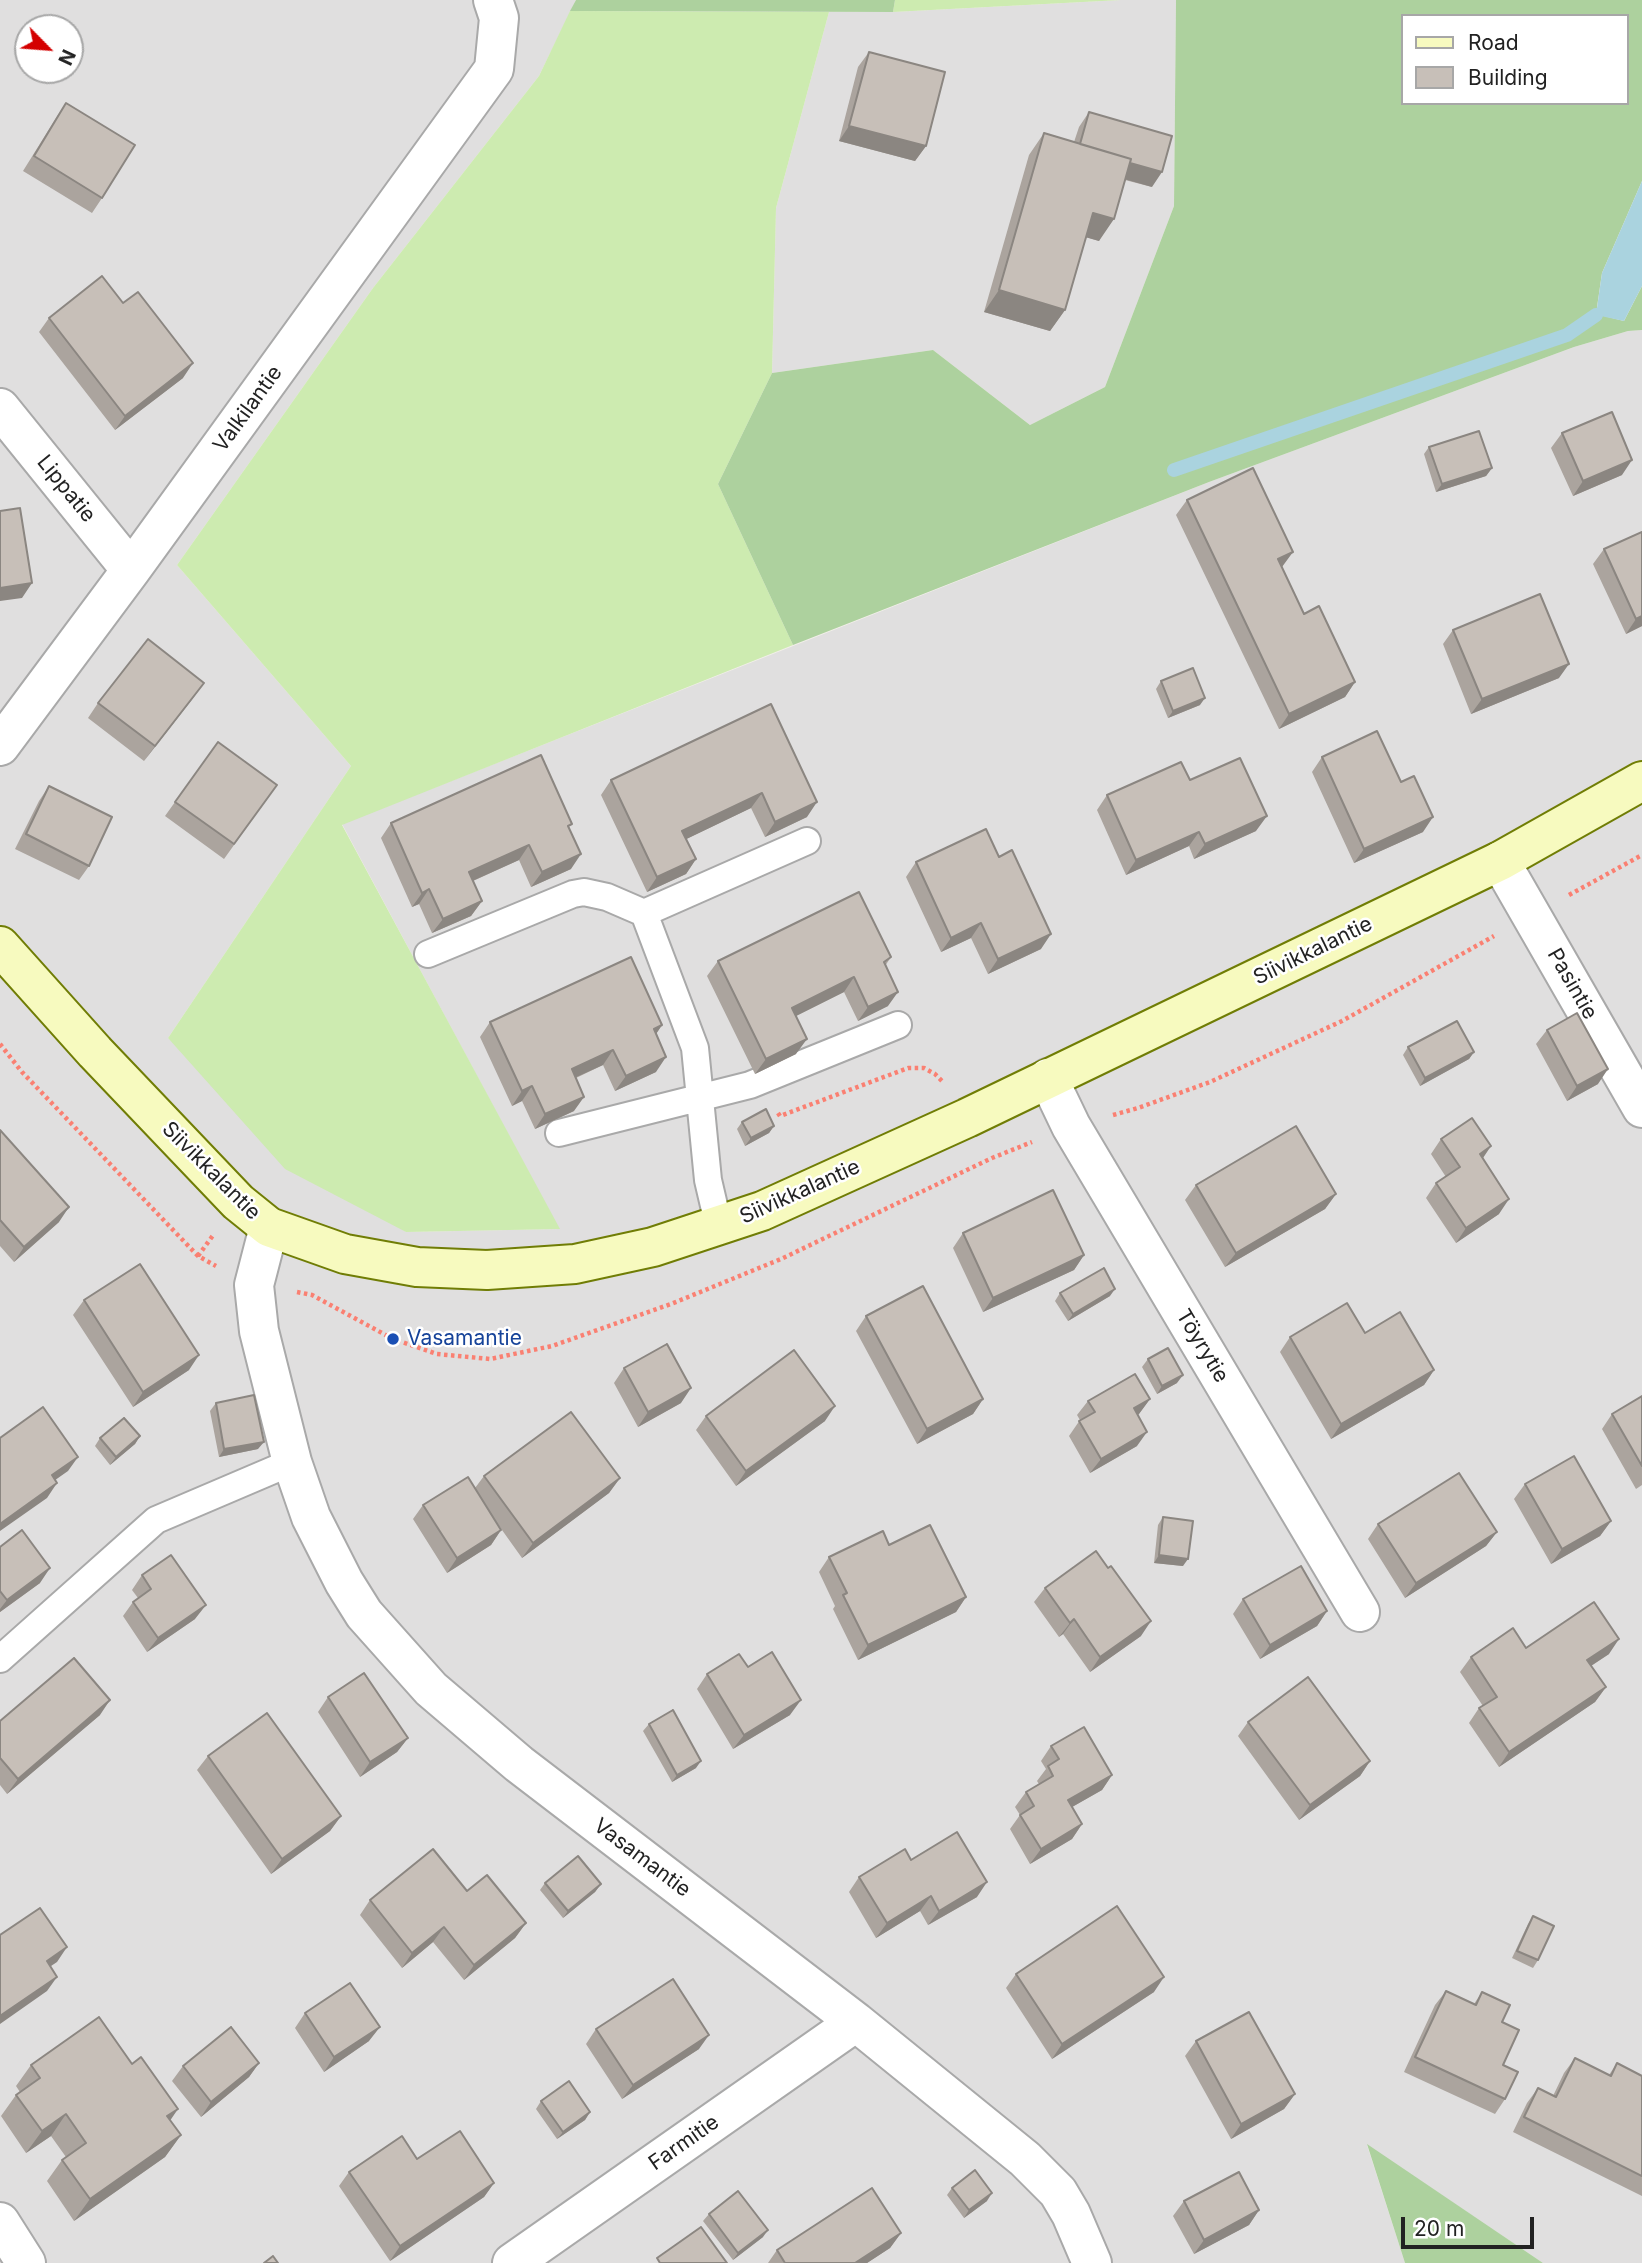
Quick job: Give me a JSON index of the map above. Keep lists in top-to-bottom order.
{
  "streets": {
    "main road": ["Siivikkalantie"],
    "street": [
      "Valkilantie",
      "Lippatie",
      "Pasintie",
      "Töyrytie",
      "Vasamantie",
      "Farmitie"
    ]
  },
  "crossings": [
    ["Valkilantie", "Lippatie"],
    ["Siivikkalantie", "Pasintie"],
    ["Siivikkalantie", "Töyrytie"],
    ["Siivikkalantie", "Vasamantie"],
    ["Vasamantie", "Farmitie"]
  ],
  "places": ["Vasamantie"],
  "legend": ["Road", "Building"],
  "scale_bar": "20 m",
  "north": "bottom right"
}
